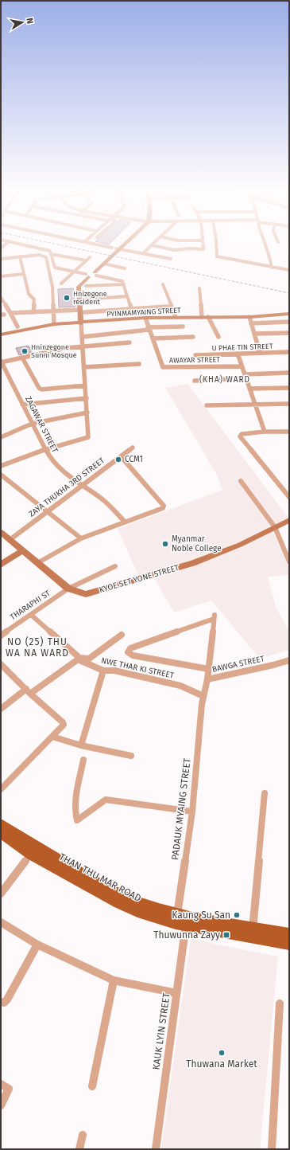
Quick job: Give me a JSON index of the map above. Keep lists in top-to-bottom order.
{
  "streets": {
    "main road": ["THAN THU MAR ROAD"],
    "street": [
      "PYINMAMYAING STREET",
      "U PHAE TIN STREET",
      "AWAYAR STREET",
      "ZAGAWAR STREET",
      "ZAYA THUKHA 3RD STREET",
      "KYOE SET YONE STREET",
      "THARAPHI ST",
      "BAWGA STREET",
      "NWE THAR KI STREET",
      "PADAUK MYAING STREET",
      "KAUK LYIN STREET"
    ]
  },
  "crossings": [
    ["PYINMAMYAING STREET", "AWAYAR STREET"],
    ["ZAGAWAR STREET", "ZAYA THUKHA 3RD STREET"],
    ["ZAYA THUKHA 3RD STREET", "KYOE SET YONE STREET"],
    ["KYOE SET YONE STREET", "THARAPHI ST"],
    ["THARAPHI ST", "NWE THAR KI STREET"],
    ["BAWGA STREET", "NWE THAR KI STREET"],
    ["BAWGA STREET", "PADAUK MYAING STREET"],
    ["NWE THAR KI STREET", "PADAUK MYAING STREET"],
    ["PADAUK MYAING STREET", "THAN THU MAR ROAD"],
    ["PADAUK MYAING STREET", "KAUK LYIN STREET"],
    ["THAN THU MAR ROAD", "KAUK LYIN STREET"]
  ],
  "districts": ["(KHA) WARD", "NO (25) THU WA NA WARD"],
  "places": {
    "other": [
      "Hnizegone resident",
      "Hninzegone Sunni Mosque",
      "CCM1",
      "Myanmar Noble College",
      "Kaung Su San",
      "Thuwana Market"
    ],
    "transit": ["Thuwunna Zayy"]
  },
  "north": "right"
}
